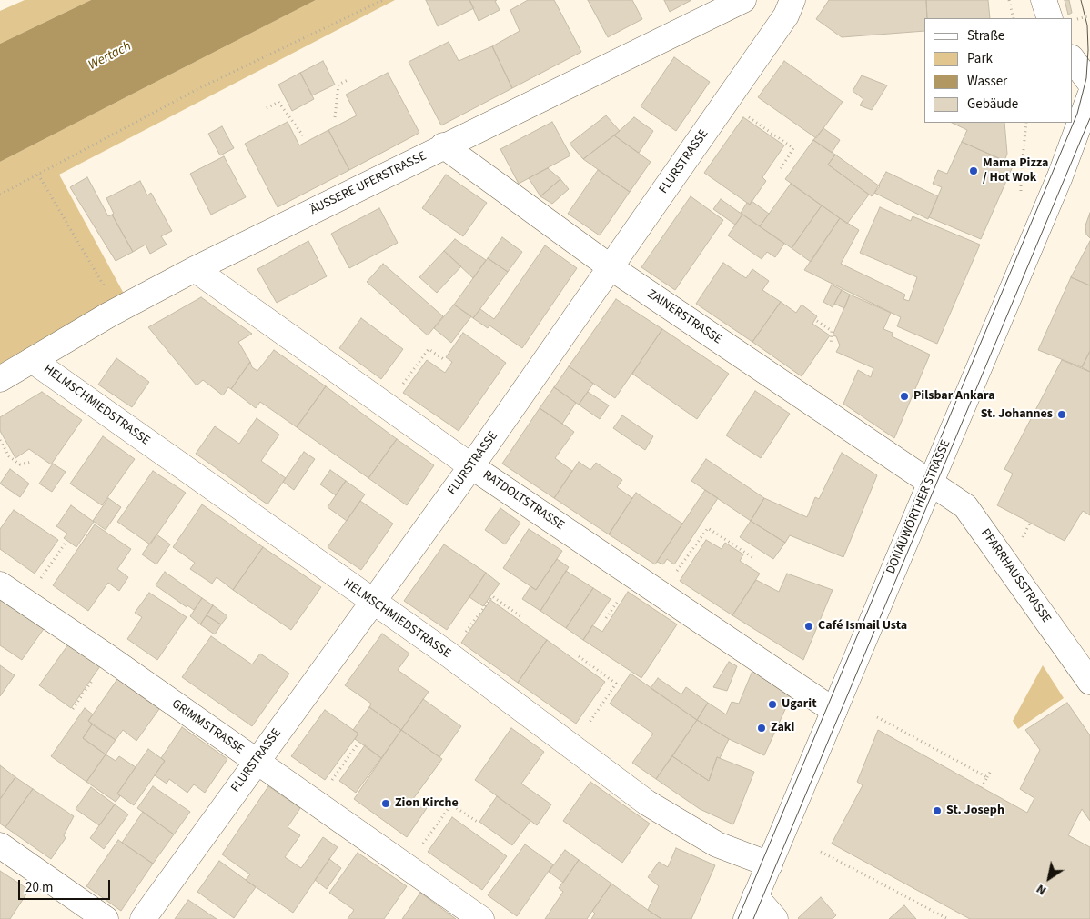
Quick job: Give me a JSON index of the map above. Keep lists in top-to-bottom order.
{
  "streets": {
    "street": [
      "FLURSTRASSE",
      "ÄUSSERE UFERSTRASSE",
      "ZAINERSTRASSE",
      "HELMSCHMIEDSTRASSE",
      "RATDOLTSTRASSE",
      "DONAUWÖRTHER STRASSE",
      "PFARRHAUSSTRASSE",
      "GRIMMSTRASSE"
    ]
  },
  "crossings": [
    ["FLURSTRASSE", "ZAINERSTRASSE"],
    ["FLURSTRASSE", "HELMSCHMIEDSTRASSE"],
    ["FLURSTRASSE", "RATDOLTSTRASSE"],
    ["FLURSTRASSE", "GRIMMSTRASSE"],
    ["ÄUSSERE UFERSTRASSE", "ZAINERSTRASSE"],
    ["ÄUSSERE UFERSTRASSE", "HELMSCHMIEDSTRASSE"],
    ["ÄUSSERE UFERSTRASSE", "RATDOLTSTRASSE"],
    ["ZAINERSTRASSE", "DONAUWÖRTHER STRASSE"],
    ["ZAINERSTRASSE", "PFARRHAUSSTRASSE"],
    ["HELMSCHMIEDSTRASSE", "DONAUWÖRTHER STRASSE"],
    ["RATDOLTSTRASSE", "DONAUWÖRTHER STRASSE"],
    ["DONAUWÖRTHER STRASSE", "PFARRHAUSSTRASSE"]
  ],
  "water": ["Wertach"],
  "places": [
    "Mama Pizza / Hot Wok",
    "Pilsbar Ankara",
    "St. Johannes",
    "Café Ismail Usta",
    "Ugarit",
    "Zaki",
    "Zion Kirche",
    "St. Joseph"
  ],
  "legend": [
    "Straße",
    "Park",
    "Wasser",
    "Gebäude"
  ],
  "scale_bar": "20 m",
  "north": "bottom left"
}
